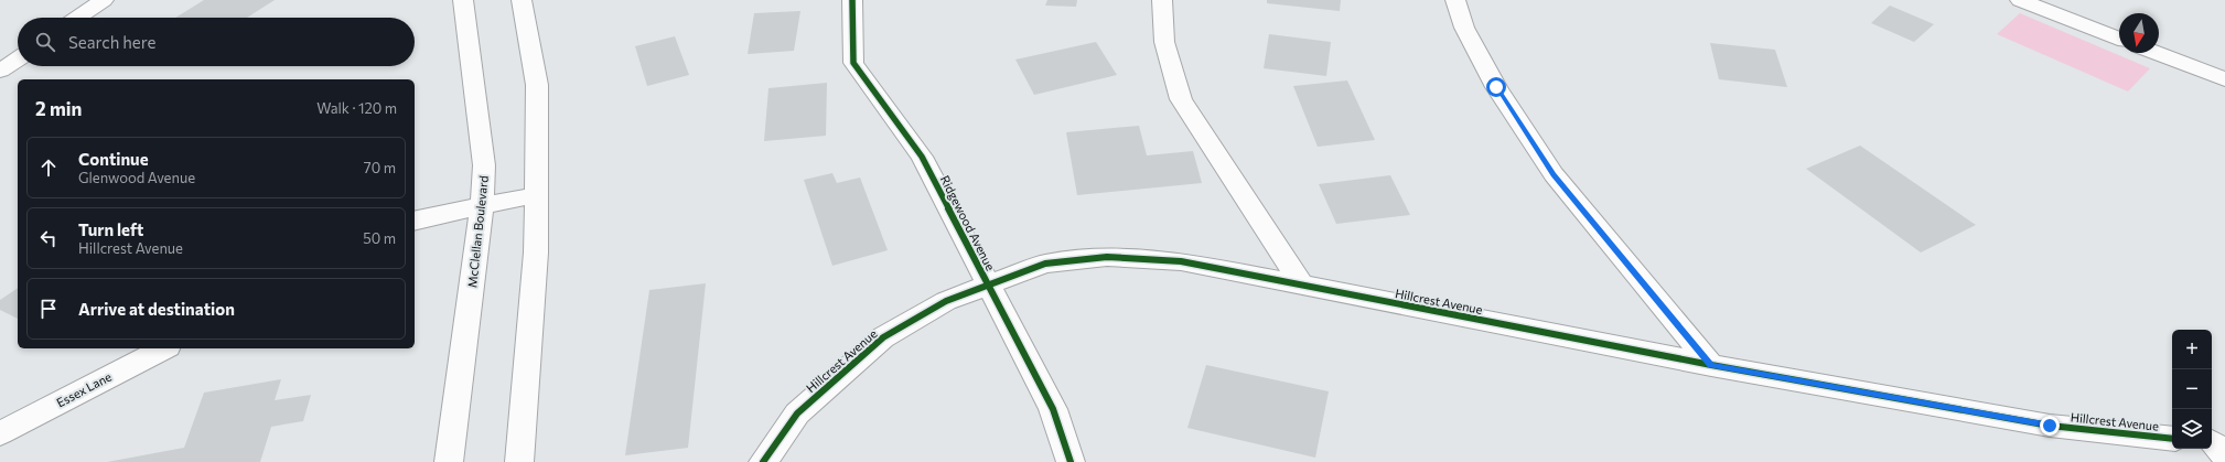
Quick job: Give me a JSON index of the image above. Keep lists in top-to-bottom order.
{
  "streets": {
    "street": [
      "Ridgewood Avenue",
      "McClellan Boulevard",
      "Hillcrest Avenue",
      "Essex Lane"
    ]
  },
  "crossings": [
    ["Ridgewood Avenue", "Hillcrest Avenue"]
  ],
  "north": "bottom",
  "page": {
    "search": "Search here",
    "heading": ["2 min", "Walk · 120 m"],
    "list": [
      ["Continue", "Glenwood Avenue", "70 m"],
      ["Turn left", "Hillcrest Avenue", "50 m"],
      "Arrive at destination"
    ],
    "map_buttons": ["+", "−"]
  }
}
